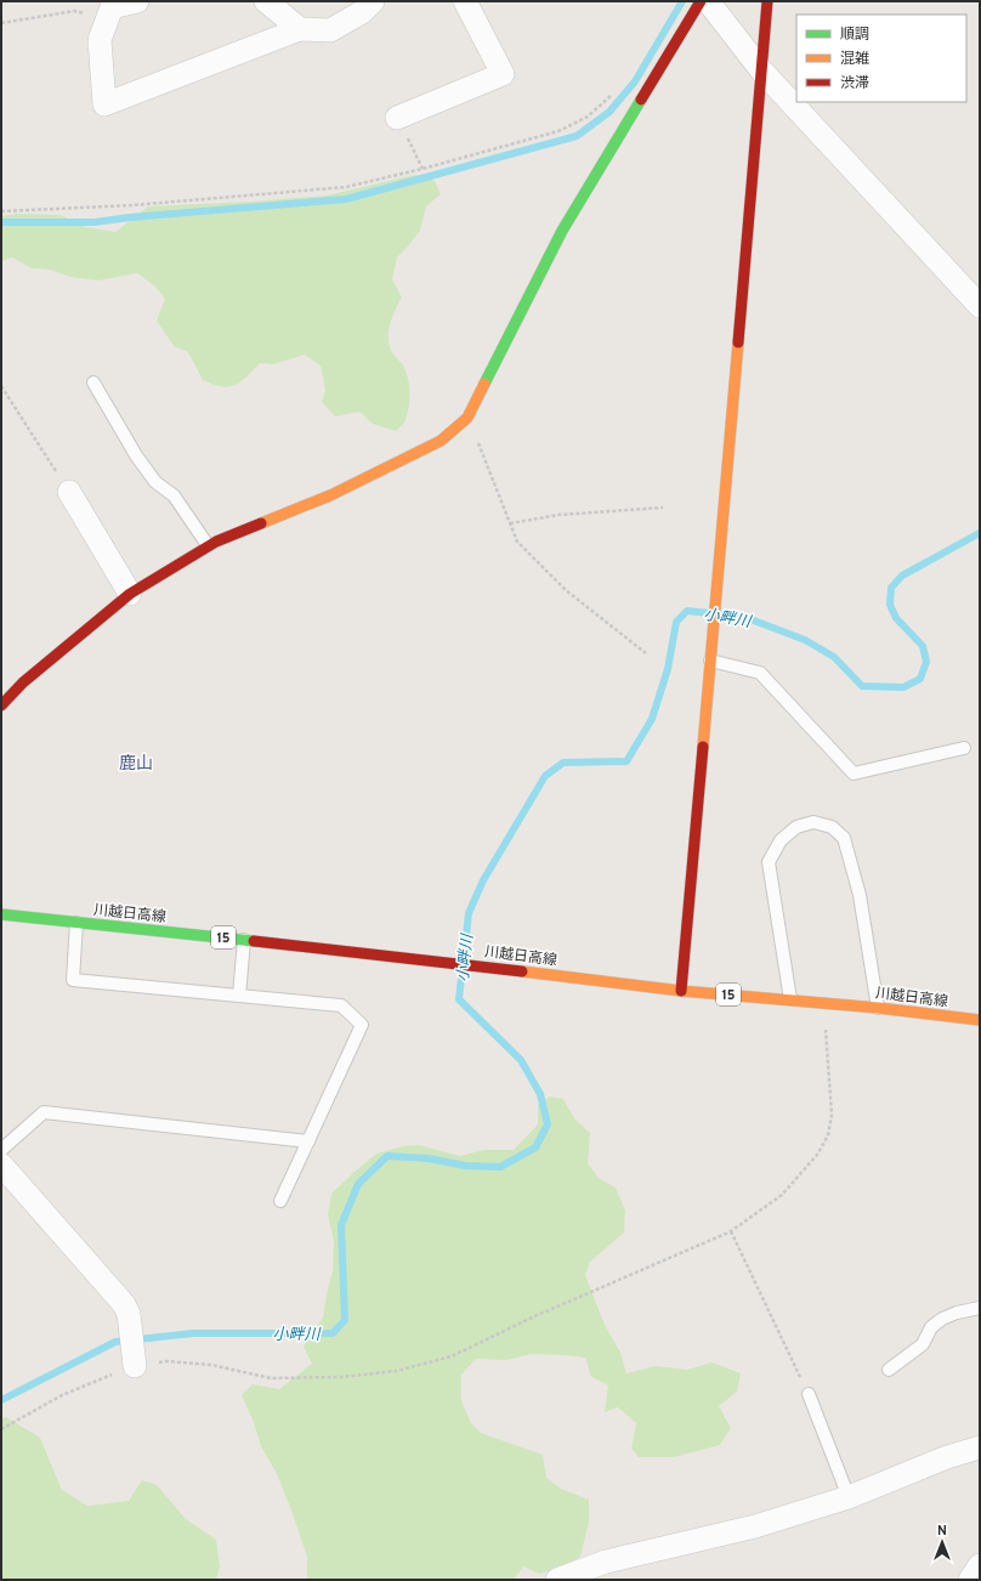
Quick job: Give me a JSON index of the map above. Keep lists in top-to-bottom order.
{
  "streets": {
    "street": ["川越日高線", "15"]
  },
  "districts": ["鹿山"],
  "water": ["小畔川"],
  "legend": ["順調", "混雑", "渋滞"],
  "north": "top"
}
